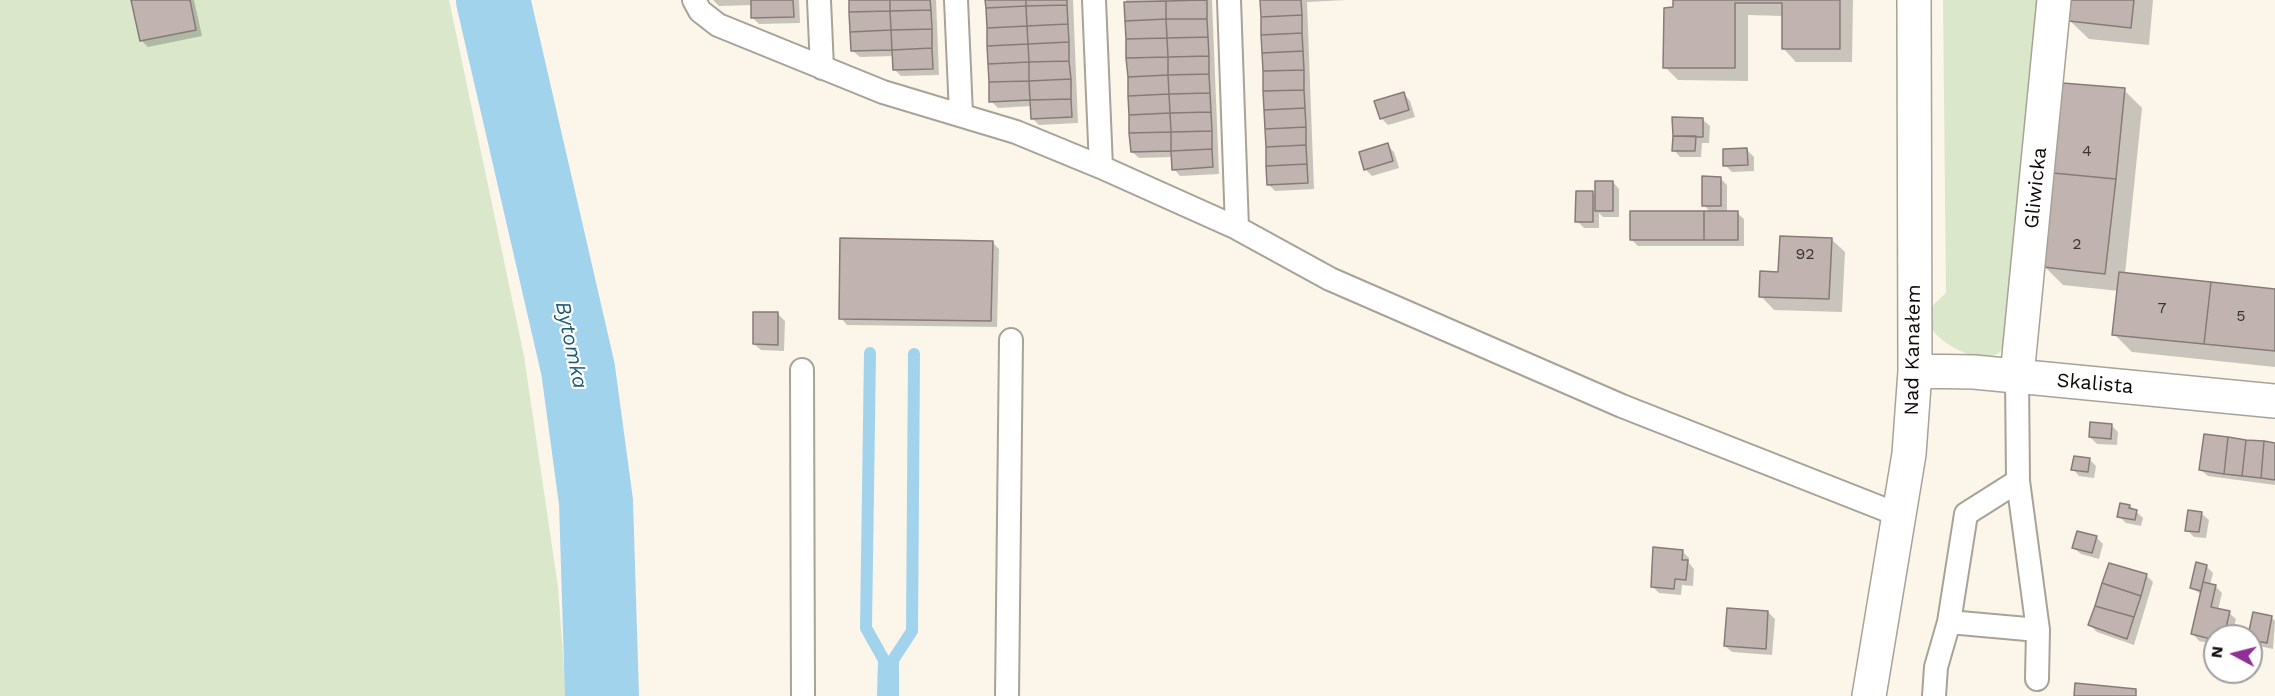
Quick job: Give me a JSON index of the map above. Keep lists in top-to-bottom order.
{
  "streets": {
    "street": ["Gliwicka", "Nad Kanałem", "Skalista"]
  },
  "crossings": [
    ["Gliwicka", "Skalista"],
    ["Nad Kanałem", "Skalista"]
  ],
  "water": ["Bytomka"],
  "house_numbers": [
    "4",
    "2",
    "92",
    "7",
    "5"
  ],
  "north": "left"
}
